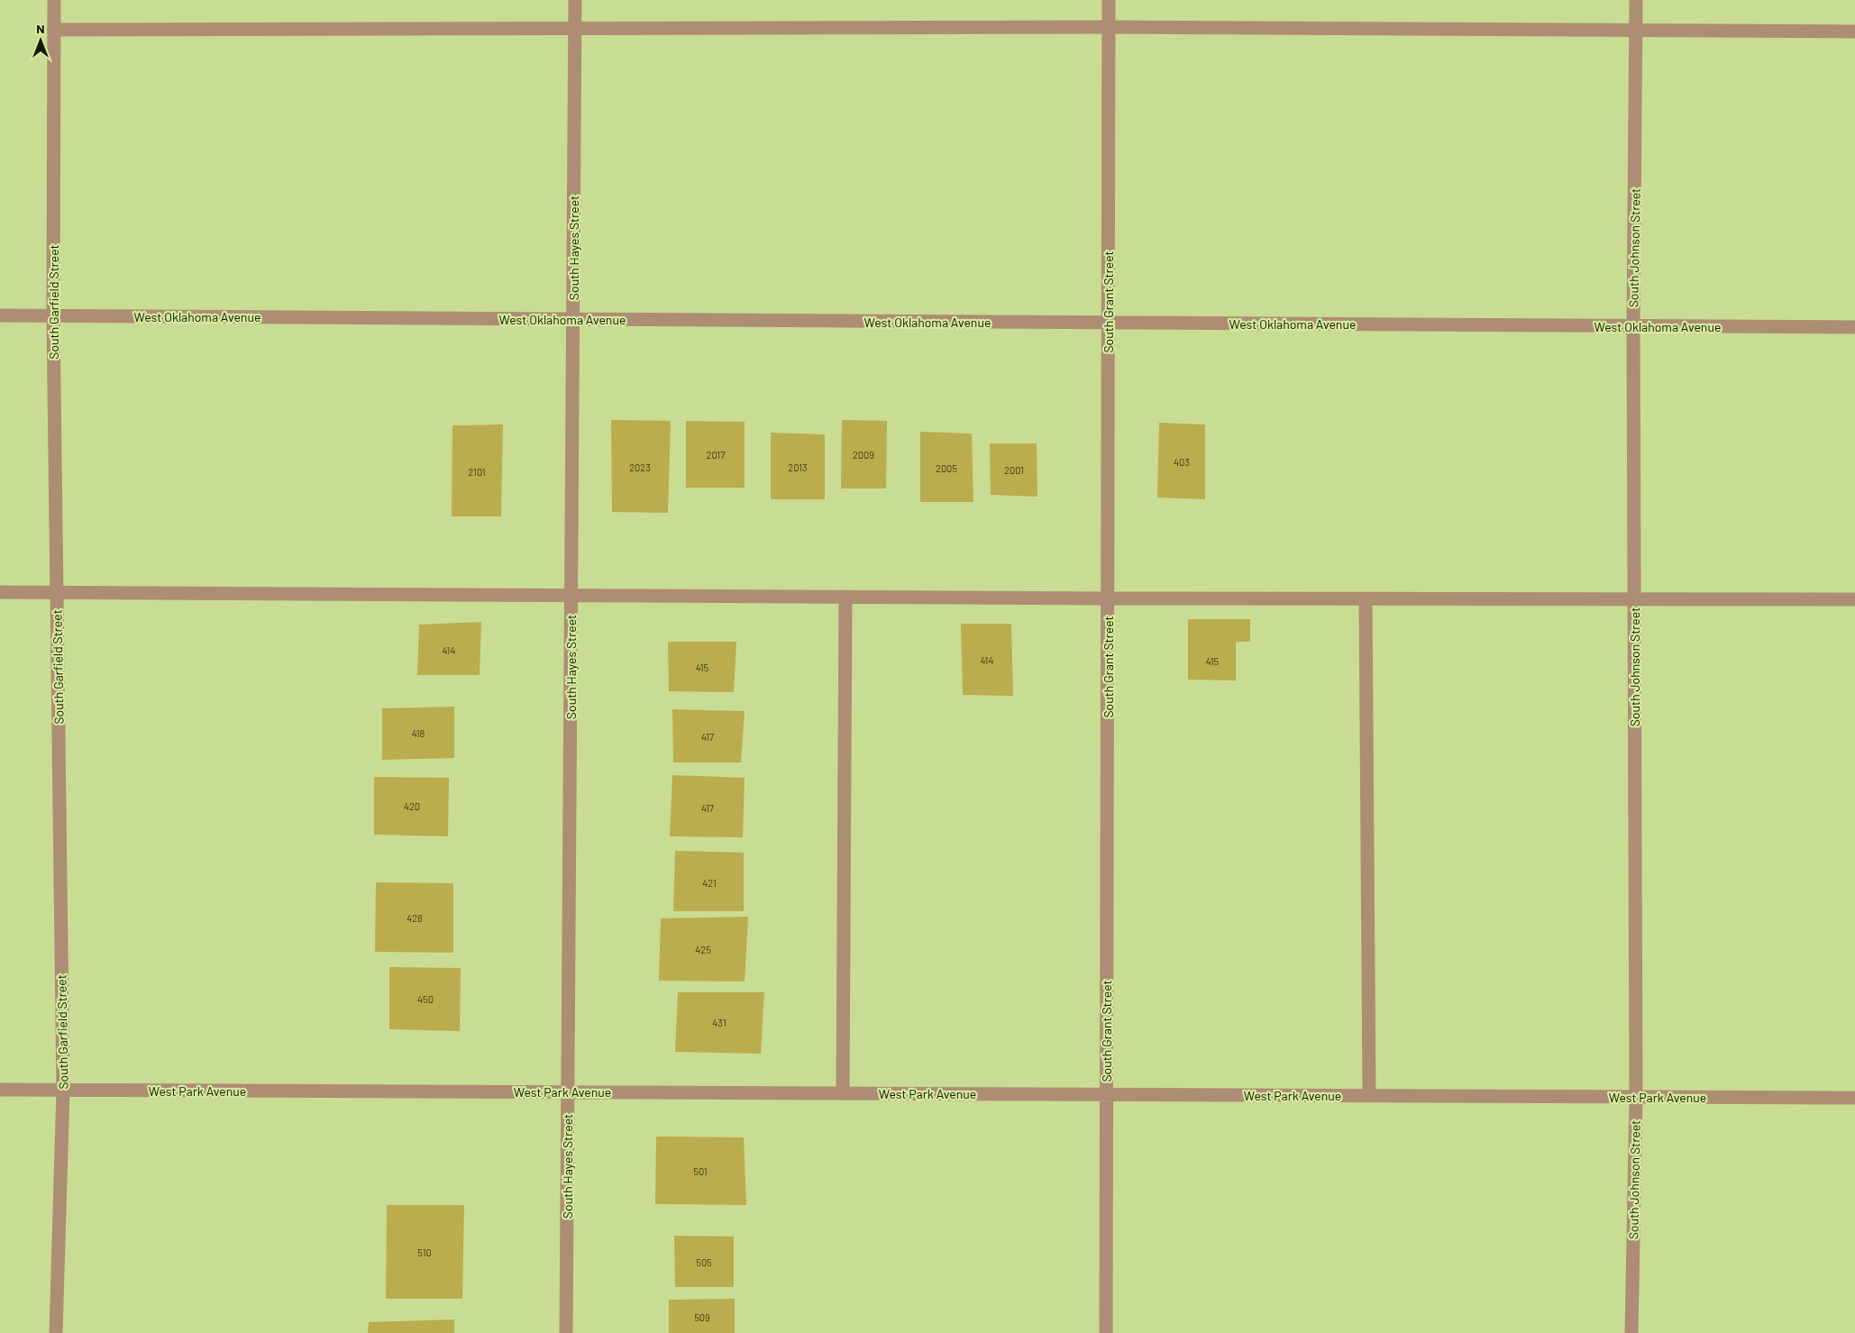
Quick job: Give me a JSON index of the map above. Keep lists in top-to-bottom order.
{
  "streets": {
    "street": [
      "South Hayes Street",
      "South Johnson Street",
      "South Garfield Street",
      "South Grant Street",
      "West Oklahoma Avenue",
      "West Park Avenue"
    ]
  },
  "crossings": [
    ["South Hayes Street", "West Oklahoma Avenue"],
    ["South Hayes Street", "West Park Avenue"],
    ["South Johnson Street", "West Oklahoma Avenue"],
    ["South Johnson Street", "West Park Avenue"],
    ["South Garfield Street", "West Oklahoma Avenue"],
    ["South Garfield Street", "West Park Avenue"],
    ["South Grant Street", "West Oklahoma Avenue"],
    ["South Grant Street", "West Park Avenue"]
  ],
  "house_numbers": [
    "2017",
    "2009",
    "403",
    "2023",
    "2013",
    "2005",
    "2001",
    "2101",
    "414",
    "414",
    "415",
    "415",
    "418",
    "417",
    "420",
    "417",
    "421",
    "428",
    "425",
    "450",
    "431",
    "501",
    "510",
    "505",
    "509"
  ],
  "north": "top"
}
